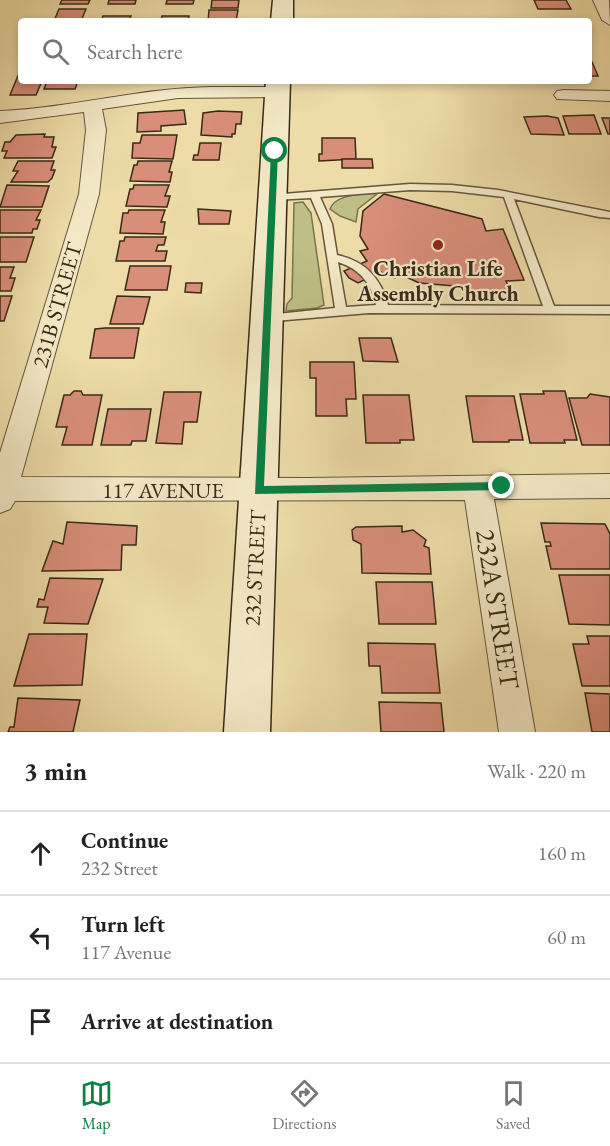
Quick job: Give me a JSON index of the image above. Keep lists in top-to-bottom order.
{
  "streets": {
    "main road": ["232 STREET"],
    "street": ["231B STREET", "117 AVENUE", "232A STREET"]
  },
  "crossings": [
    ["231B STREET", "117 AVENUE"],
    ["117 AVENUE", "232 STREET"],
    ["117 AVENUE", "232A STREET"]
  ],
  "places": ["Christian Life Assembly Church"],
  "page": {
    "search": "Search here",
    "heading": ["3 min", "Walk · 220 m"],
    "list": [
      ["Continue", "232 Street", "160 m"],
      ["Turn left", "117 Avenue", "60 m"],
      "Arrive at destination"
    ],
    "nav": ["Map", "Directions", "Saved"]
  }
}
